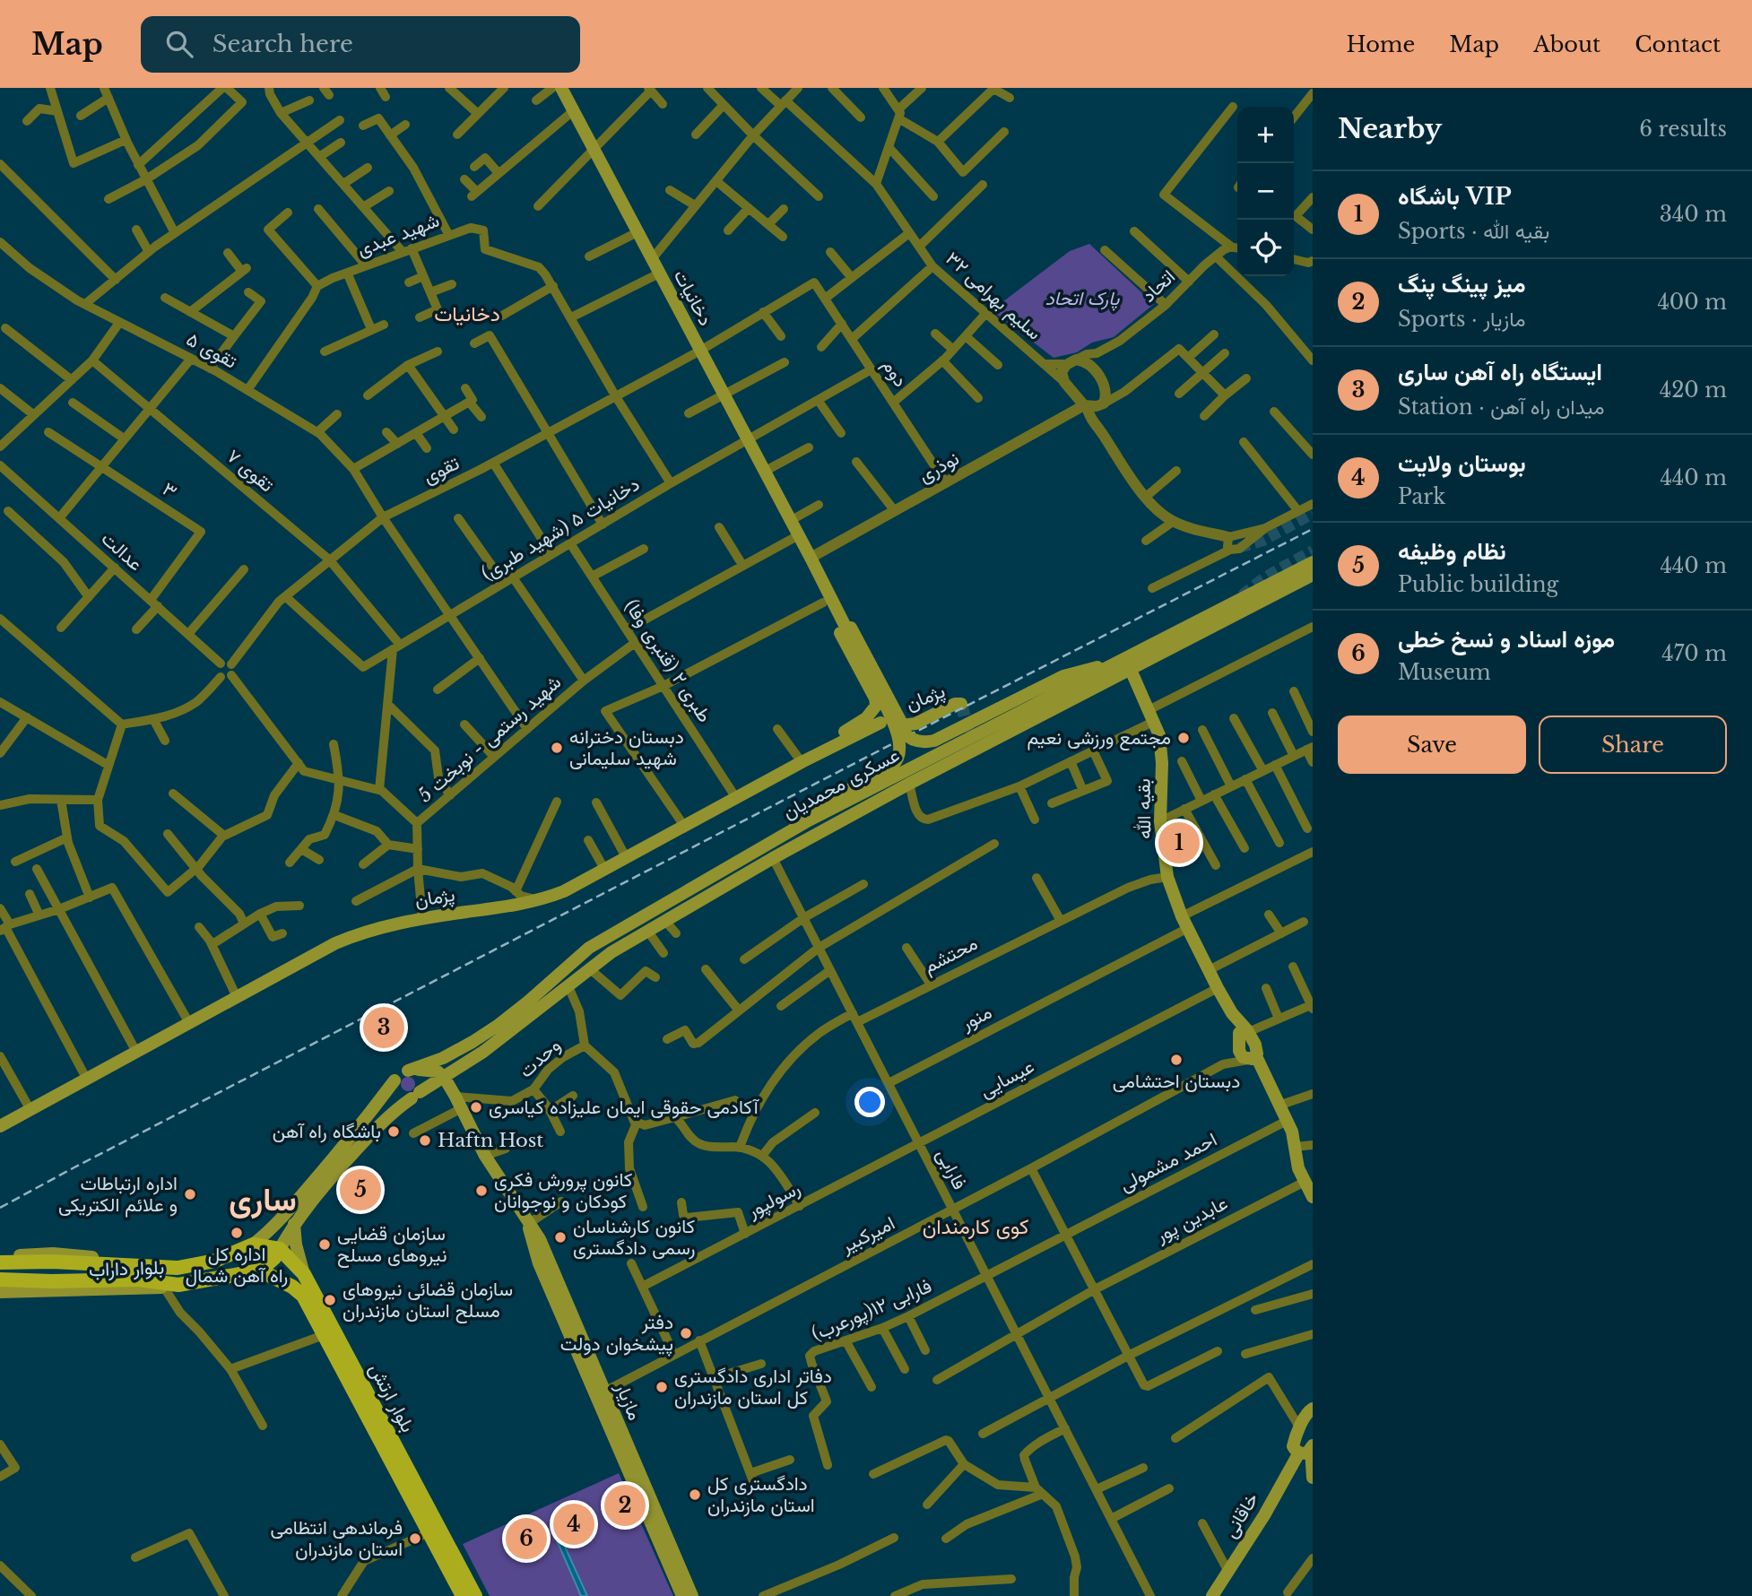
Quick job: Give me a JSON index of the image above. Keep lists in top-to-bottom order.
{
  "streets": {
    "main road": [
      "دخانیات",
      "پژمان",
      "عسکری محمدیان",
      "بقیه الله",
      "بلوار داراب",
      "بلوار ارتش",
      "مازیار",
      "خاقانی"
    ],
    "street": [
      "شهید عبدی",
      "اتحاد",
      "سلیم بهرامی ۳۲",
      "تقوی ۵",
      "دوم",
      "نوذری",
      "تقوی",
      "تقوی ۷",
      "۳",
      "دخانیات ۵ (شهید طبری)",
      "عدالت",
      "طبری ۲ (قنبری وفا)",
      "شهید رستمی - نوبخت 5",
      "محتشم",
      "منور",
      "وحدت",
      "عیسایی",
      "احمد مشمولی",
      "فارابی",
      "رسولپور",
      "عابدین پور",
      "امیرکبیر",
      "فارابی ۱۲(پورعرب)"
    ]
  },
  "crossings": [
    ["شهید عبدی", "تقوی"],
    ["شهید عبدی", "دخانیات ۵ (شهید طبری)"],
    ["اتحاد", "سلیم بهرامی ۳۲"],
    ["دخانیات", "نوذری"],
    ["دخانیات", "تقوی"],
    ["دخانیات", "دخانیات ۵ (شهید طبری)"],
    ["دخانیات", "پژمان"],
    ["تقوی ۵", "تقوی"],
    ["تقوی ۵", "دخانیات ۵ (شهید طبری)"],
    ["تقوی ۵", "شهید رستمی - نوبخت 5"],
    ["دوم", "نوذری"],
    ["دوم", "تقوی"],
    ["دوم", "دخانیات ۵ (شهید طبری)"],
    ["تقوی", "تقوی ۷"],
    ["تقوی", "دخانیات ۵ (شهید طبری)"],
    ["تقوی", "عدالت"],
    ["تقوی ۷", "دخانیات ۵ (شهید طبری)"],
    ["۳", "عدالت"],
    ["دخانیات ۵ (شهید طبری)", "طبری ۲ (قنبری وفا)"],
    ["طبری ۲ (قنبری وفا)", "پژمان"],
    ["طبری ۲ (قنبری وفا)", "شهید رستمی - نوبخت 5"],
    ["عسکری محمدیان", "بقیه الله"],
    ["عسکری محمدیان", "وحدت"],
    ["عسکری محمدیان", "فارابی"],
    ["عسکری محمدیان", "بلوار ارتش"],
    ["عسکری محمدیان", "مازیار"],
    ["بقیه الله", "محتشم"],
    ["بقیه الله", "منور"],
    ["بقیه الله", "عیسایی"],
    ["بقیه الله", "احمد مشمولی"],
    ["بقیه الله", "عابدین پور"],
    ["بقیه الله", "امیرکبیر"],
    ["محتشم", "فارابی"],
    ["منور", "فارابی"],
    ["وحدت", "مازیار"],
    ["عیسایی", "فارابی"],
    ["عیسایی", "رسولپور"],
    ["احمد مشمولی", "فارابی"],
    ["احمد مشمولی", "فارابی ۱۲(پورعرب)"],
    ["فارابی", "رسولپور"],
    ["فارابی", "عابدین پور"],
    ["فارابی", "امیرکبیر"],
    ["فارابی", "فارابی ۱۲(پورعرب)"],
    ["امیرکبیر", "مازیار"],
    ["بلوار داراب", "بلوار ارتش"]
  ],
  "districts": ["دخانیات", "ساری", "کوی کارمندان"],
  "parks": ["پارک اتحاد"],
  "places": [
    "مجتمع ورزشی نعیم",
    "دبستان دخترانه شهید سلیمانی",
    "دبستان احتشامی",
    "آکادمی حقوقی ایمان علیزاده کیاسری",
    "باشگاه راه آهن",
    "Haftn Host",
    "کانون پرورش فکری کودکان و نوجوانان",
    "اداره ارتباطات و علائم الکتریکی",
    "اداره کل راه آهن شمال",
    "کانون کارشناسان رسمی دادگستری",
    "سازمان قضایی نیروهای مسلح",
    "سازمان قضائی نیروهای مسلح استان مازندران",
    "دفتر پیشخوان دولت",
    "دفاتر اداری دادگستری کل استان مازندران",
    "دادگستری کل استان مازندران",
    "فرماندهی انتظامی استان مازندران"
  ],
  "page": {
    "header": "Map",
    "search": "Search here",
    "nav": [
      "Home",
      "Map",
      "About",
      "Contact"
    ],
    "heading": ["Nearby", "6 results"],
    "map_buttons": ["+", "−"],
    "list": [
      {
        "mark": "1",
        "name": "باشگاه VIP",
        "note": "Sports · بقیه الله",
        "value": "340 m"
      },
      {
        "mark": "2",
        "name": "میز پینگ پنگ",
        "note": "Sports · مازیار",
        "value": "400 m"
      },
      {
        "mark": "3",
        "name": "ایستگاه راه آهن ساری",
        "note": "Station · میدان راه آهن",
        "value": "420 m"
      },
      {
        "mark": "4",
        "name": "بوستان ولایت",
        "note": "Park",
        "value": "440 m"
      },
      {
        "mark": "5",
        "name": "نظام وظیفه",
        "note": "Public building",
        "value": "440 m"
      },
      {
        "mark": "6",
        "name": "موزه اسناد و نسخ خطی",
        "note": "Museum",
        "value": "470 m"
      }
    ],
    "buttons": ["Save", "Share"],
    "pins": [
      "1",
      "3",
      "5",
      "2",
      "4",
      "6"
    ]
  }
}
